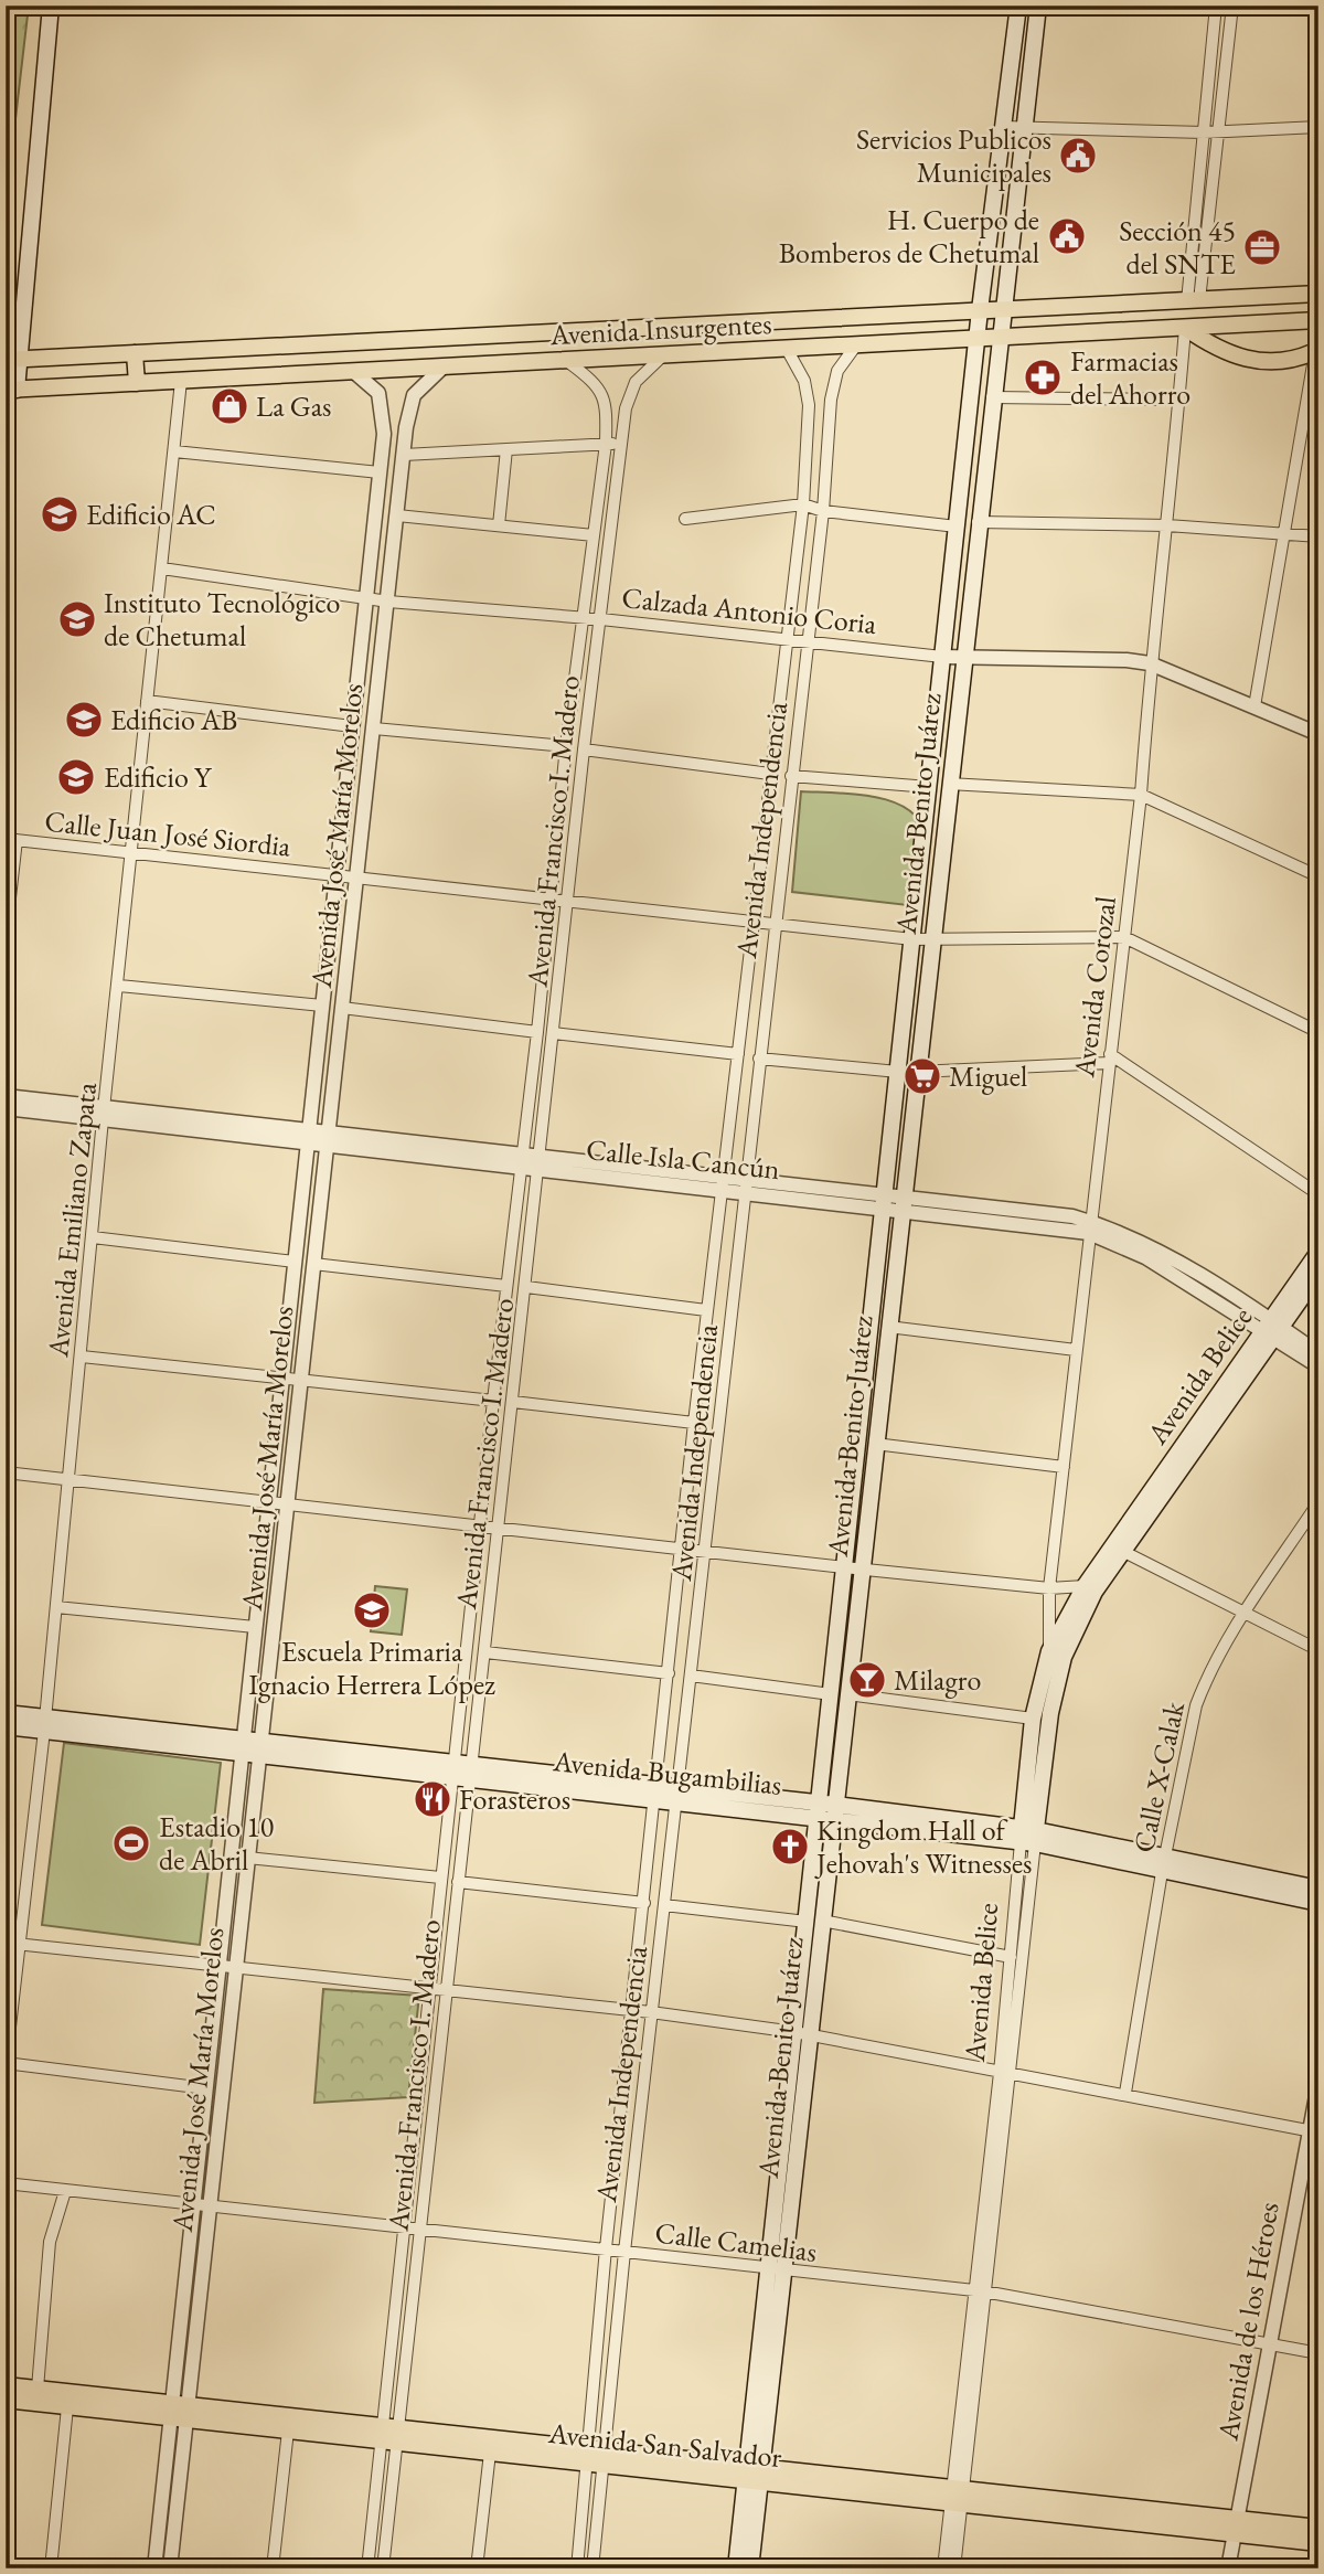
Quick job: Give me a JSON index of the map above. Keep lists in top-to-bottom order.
{
  "streets": {
    "main road": [
      "Avenida Insurgentes",
      "Avenida Benito Juárez",
      "Avenida Belice",
      "Avenida Bugambilias",
      "Avenida San Salvador"
    ],
    "street": [
      "Calzada Antonio Coria",
      "Avenida Independencia",
      "Avenida Francisco I. Madero",
      "Calle Juan José Siordia",
      "Avenida José María Morelos",
      "Avenida Corozal",
      "Calle Isla Cancún",
      "Avenida Emiliano Zapata",
      "Calle X-Calak",
      "Calle Camelias",
      "Avenida de los Héroes"
    ]
  },
  "crossings": [
    ["Avenida Insurgentes", "Avenida Benito Juárez"],
    ["Avenida Insurgentes", "Avenida Independencia"],
    ["Avenida Insurgentes", "Avenida Francisco I. Madero"],
    ["Avenida Insurgentes", "Avenida José María Morelos"],
    ["Avenida Insurgentes", "Avenida Corozal"],
    ["Avenida Insurgentes", "Avenida Emiliano Zapata"],
    ["Calzada Antonio Coria", "Avenida Benito Juárez"],
    ["Calzada Antonio Coria", "Avenida Independencia"],
    ["Calzada Antonio Coria", "Avenida Francisco I. Madero"],
    ["Calzada Antonio Coria", "Avenida José María Morelos"],
    ["Calzada Antonio Coria", "Avenida Corozal"],
    ["Calzada Antonio Coria", "Avenida Emiliano Zapata"],
    ["Avenida Benito Juárez", "Calle Juan José Siordia"],
    ["Avenida Benito Juárez", "Calle Isla Cancún"],
    ["Avenida Benito Juárez", "Avenida Bugambilias"],
    ["Avenida Benito Juárez", "Calle Camelias"],
    ["Avenida Benito Juárez", "Avenida San Salvador"],
    ["Avenida Independencia", "Calle Juan José Siordia"],
    ["Avenida Independencia", "Calle Isla Cancún"],
    ["Avenida Independencia", "Avenida Bugambilias"],
    ["Avenida Independencia", "Calle Camelias"],
    ["Avenida Independencia", "Avenida San Salvador"],
    ["Avenida Francisco I. Madero", "Calle Juan José Siordia"],
    ["Avenida Francisco I. Madero", "Calle Isla Cancún"],
    ["Avenida Francisco I. Madero", "Avenida Bugambilias"],
    ["Avenida Francisco I. Madero", "Calle Camelias"],
    ["Avenida Francisco I. Madero", "Avenida San Salvador"],
    ["Calle Juan José Siordia", "Avenida José María Morelos"],
    ["Calle Juan José Siordia", "Avenida Corozal"],
    ["Calle Juan José Siordia", "Avenida Emiliano Zapata"],
    ["Avenida José María Morelos", "Calle Isla Cancún"],
    ["Avenida José María Morelos", "Avenida Emiliano Zapata"],
    ["Avenida José María Morelos", "Avenida Bugambilias"],
    ["Avenida José María Morelos", "Calle Camelias"],
    ["Avenida José María Morelos", "Avenida San Salvador"],
    ["Avenida Corozal", "Calle Isla Cancún"],
    ["Avenida Corozal", "Avenida Belice"],
    ["Calle Isla Cancún", "Avenida Emiliano Zapata"],
    ["Calle Isla Cancún", "Avenida Belice"],
    ["Avenida Emiliano Zapata", "Avenida Bugambilias"],
    ["Avenida Belice", "Avenida Bugambilias"],
    ["Avenida Belice", "Calle Camelias"],
    ["Avenida Belice", "Avenida San Salvador"],
    ["Avenida Bugambilias", "Calle X-Calak"],
    ["Calle Camelias", "Avenida de los Héroes"],
    ["Avenida de los Héroes", "Avenida San Salvador"]
  ],
  "places": {
    "public building": ["Servicios Publicos Municipales", "H. Cuerpo de Bomberos de Chetumal"],
    "office": ["Sección 45 del SNTE"],
    "pharmacy": ["Farmacias del Ahorro"],
    "shop": ["La Gas"],
    "school or university": [
      "Edificio AC",
      "Instituto Tecnológico de Chetumal",
      "Edificio AB",
      "Edificio Y",
      "Escuela Primaria Ignacio Herrera López"
    ],
    "supermarket": ["Miguel"],
    "bar": ["Milagro"],
    "restaurant": ["Forasteros"],
    "sports": ["Estadio 10 de Abril"],
    "church": ["Kingdom Hall of Jehovah's Witnesses"]
  }
}
